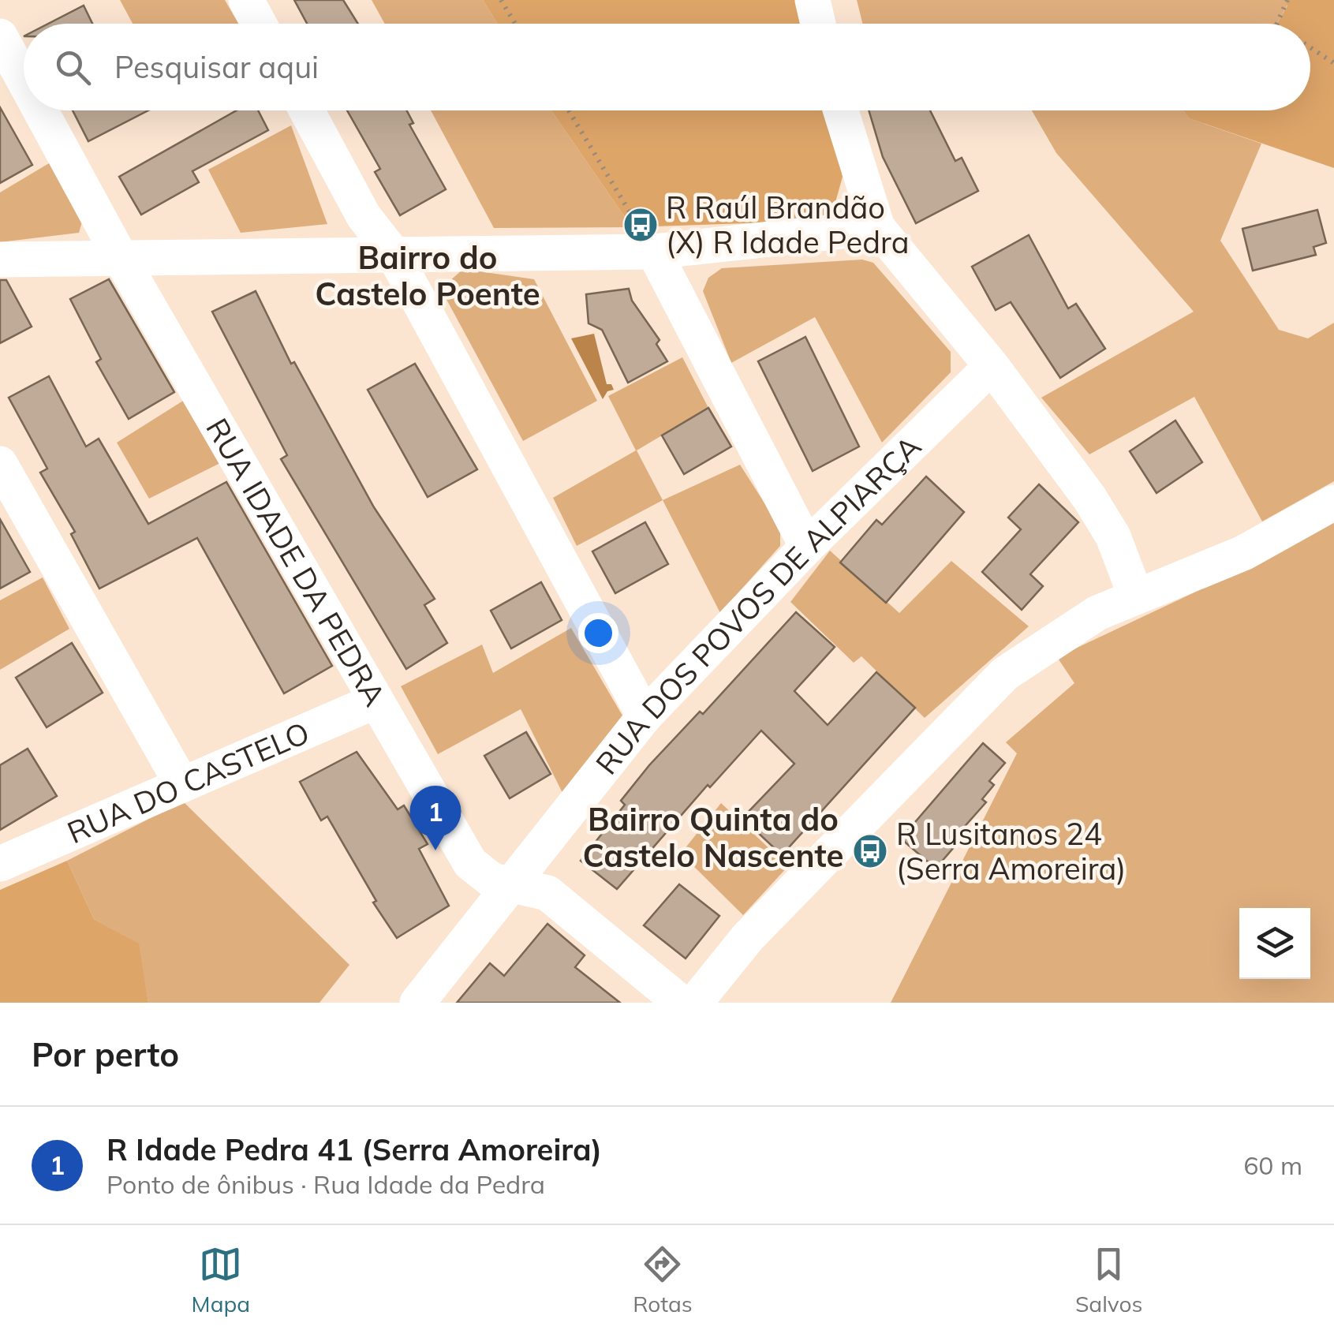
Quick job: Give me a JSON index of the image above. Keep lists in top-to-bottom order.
{
  "streets": {
    "street": ["RUA IDADE DA PEDRA", "RUA DOS POVOS DE ALPIARÇA", "RUA DO CASTELO"]
  },
  "crossings": [
    ["RUA IDADE DA PEDRA", "RUA DOS POVOS DE ALPIARÇA"],
    ["RUA IDADE DA PEDRA", "RUA DO CASTELO"]
  ],
  "districts": ["Bairro do Castelo Poente", "Bairro Quinta do Castelo Nascente"],
  "places": {
    "bus stop": ["R Raúl Brandão (X) R Idade Pedra", "R Lusitanos 24 (Serra Amoreira)"]
  },
  "page": {
    "search": "Pesquisar aqui",
    "pins": "1",
    "heading": "Por perto",
    "list": [
      {
        "mark": "1",
        "name": "R Idade Pedra 41 (Serra Amoreira)",
        "note": "Ponto de ônibus · Rua Idade da Pedra",
        "value": "60 m"
      }
    ],
    "nav": ["Mapa", "Rotas", "Salvos"]
  }
}
